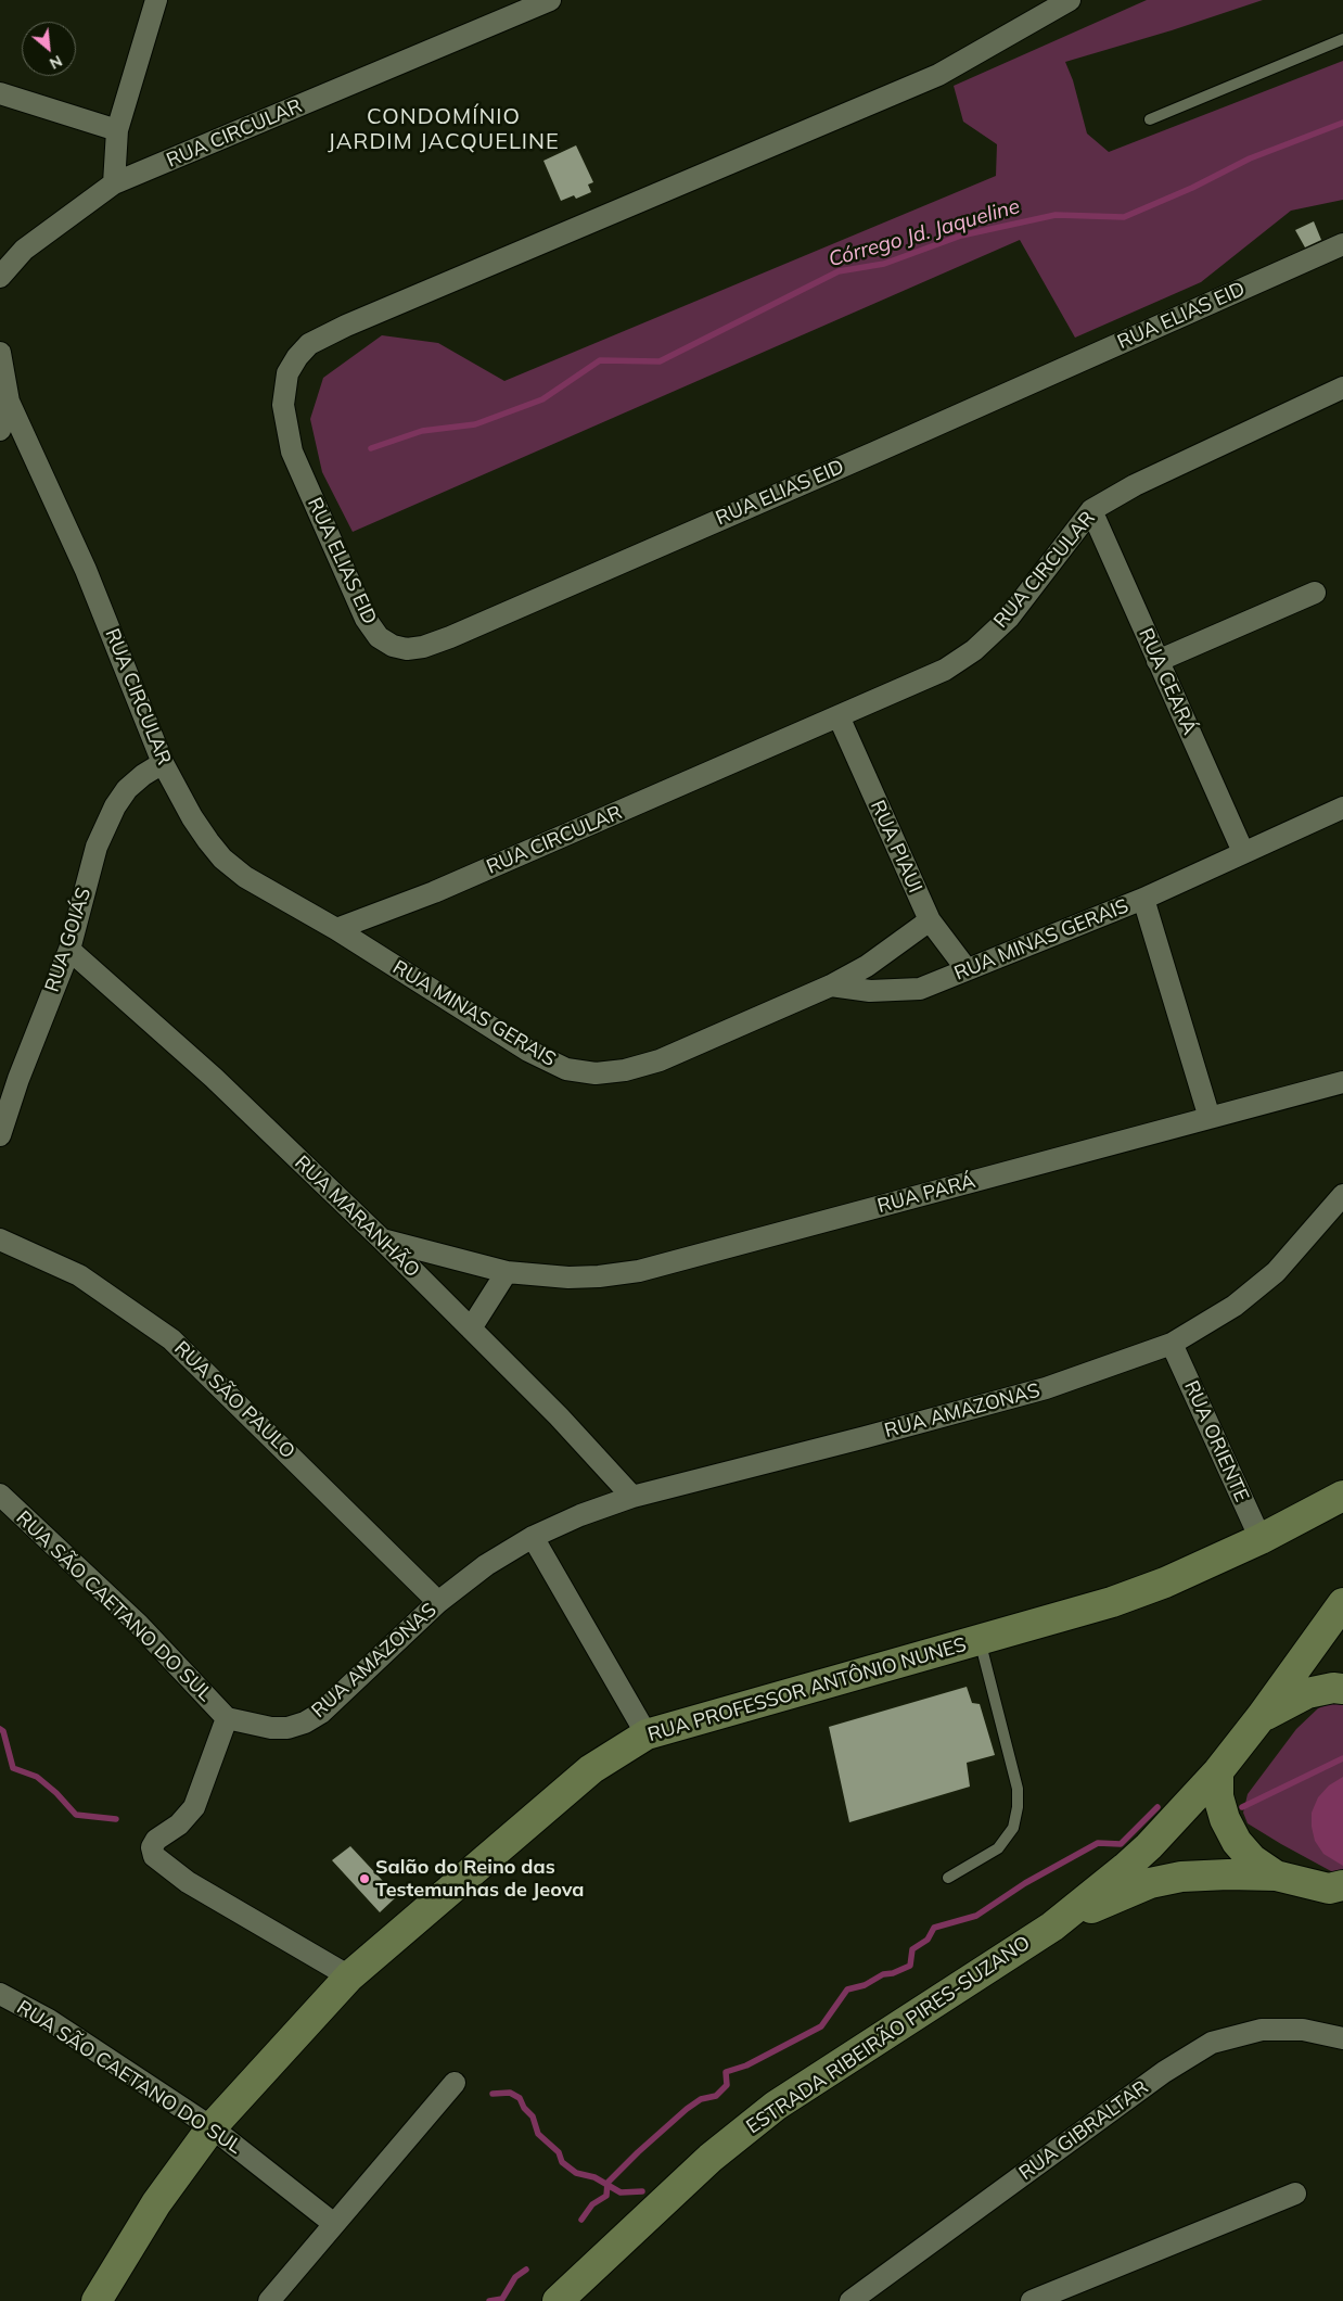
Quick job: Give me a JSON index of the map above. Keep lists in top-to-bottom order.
{
  "streets": {
    "main road": ["RUA PROFESSOR ANTÔNIO NUNES", "ESTRADA RIBEIRÃO PIRES-SUZANO"],
    "street": [
      "RUA CIRCULAR",
      "RUA ELIAS EID",
      "RUA CEARÁ",
      "RUA PIAUI",
      "RUA GOIÁS",
      "RUA MINAS GERAIS",
      "RUA PARÁ",
      "RUA MARANHÃO",
      "RUA SÃO PAULO",
      "RUA AMAZONAS",
      "RUA ORIENTE",
      "RUA SÃO CAETANO DO SUL",
      "RUA GIBRALTAR"
    ]
  },
  "crossings": [
    ["RUA CIRCULAR", "RUA CEARÁ"],
    ["RUA CIRCULAR", "RUA PIAUI"],
    ["RUA CIRCULAR", "RUA GOIÁS"],
    ["RUA CIRCULAR", "RUA MINAS GERAIS"],
    ["RUA CEARÁ", "RUA MINAS GERAIS"],
    ["RUA PIAUI", "RUA MINAS GERAIS"],
    ["RUA GOIÁS", "RUA MARANHÃO"],
    ["RUA PARÁ", "RUA MARANHÃO"],
    ["RUA MARANHÃO", "RUA AMAZONAS"],
    ["RUA SÃO PAULO", "RUA AMAZONAS"],
    ["RUA AMAZONAS", "RUA ORIENTE"],
    ["RUA AMAZONAS", "RUA SÃO CAETANO DO SUL"],
    ["RUA ORIENTE", "RUA PROFESSOR ANTÔNIO NUNES"],
    ["RUA SÃO CAETANO DO SUL", "RUA PROFESSOR ANTÔNIO NUNES"]
  ],
  "districts": ["CONDOMÍNIO JARDIM JACQUELINE"],
  "water": ["Córrego Jd. Jaqueline"],
  "places": ["Salão do Reino das Testemunhas de Jeova"],
  "north": "bottom right"
}
